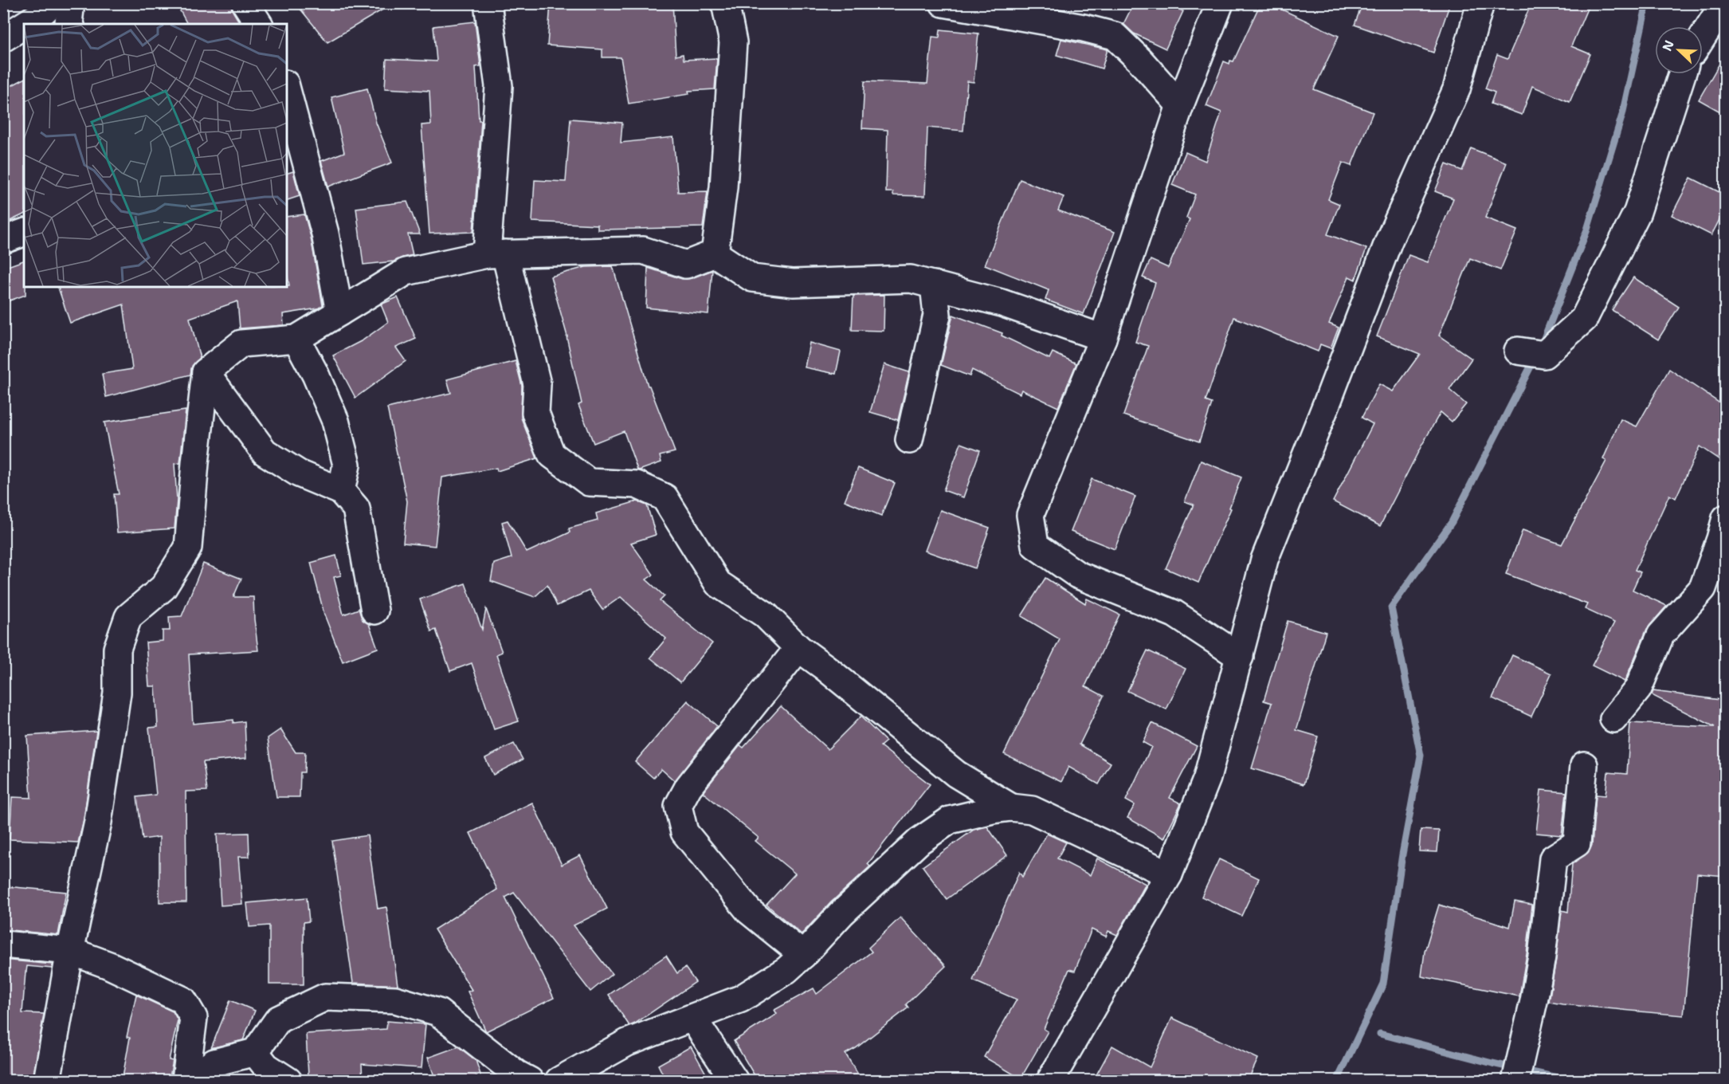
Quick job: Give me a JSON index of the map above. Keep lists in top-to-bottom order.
{
  "north": "top left"
}
